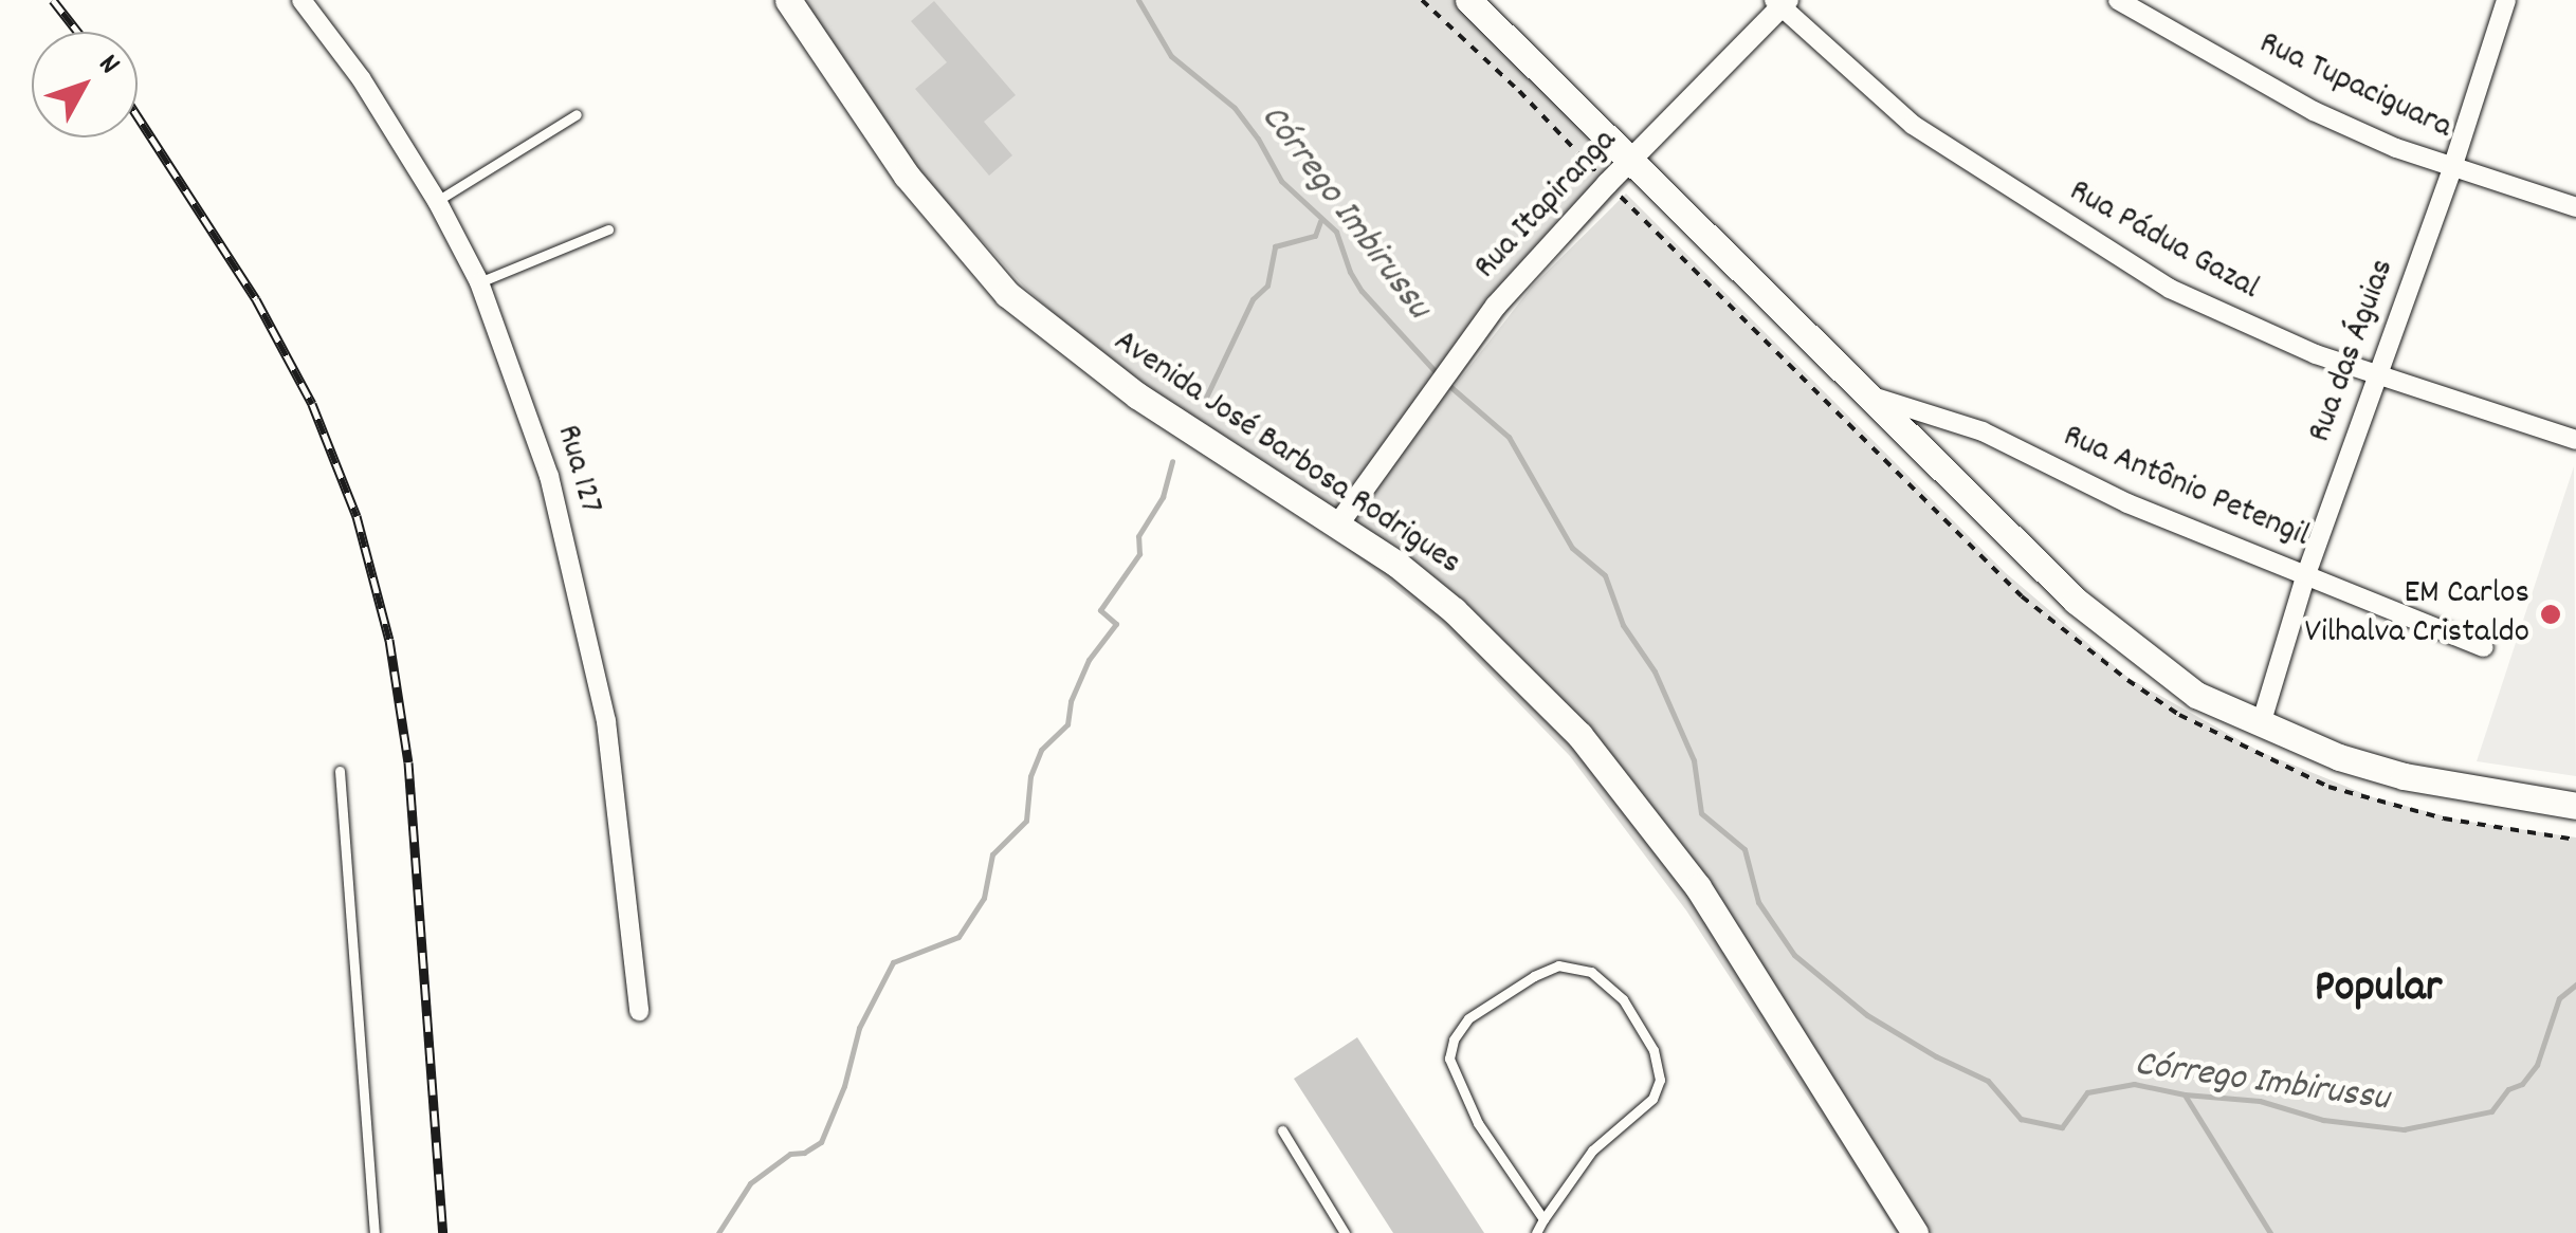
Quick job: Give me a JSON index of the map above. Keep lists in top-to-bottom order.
{
  "streets": {
    "main road": ["Avenida José Barbosa Rodrigues"],
    "street": [
      "Rua Tupaciguara",
      "Rua Itapiranga",
      "Rua Pádua Gazal",
      "Rua das Águias",
      "Rua 127",
      "Rua Antônio Petengil"
    ]
  },
  "crossings": [
    ["Rua Tupaciguara", "Rua das Águias"],
    ["Rua Itapiranga", "Rua Pádua Gazal"],
    ["Rua Itapiranga", "Avenida José Barbosa Rodrigues"],
    ["Rua Pádua Gazal", "Rua das Águias"],
    ["Rua das Águias", "Rua Antônio Petengil"]
  ],
  "districts": ["Popular"],
  "water": ["Córrego Imbirussu"],
  "places": ["EM Carlos Vilhalva Cristaldo"],
  "north": "top right"
}
